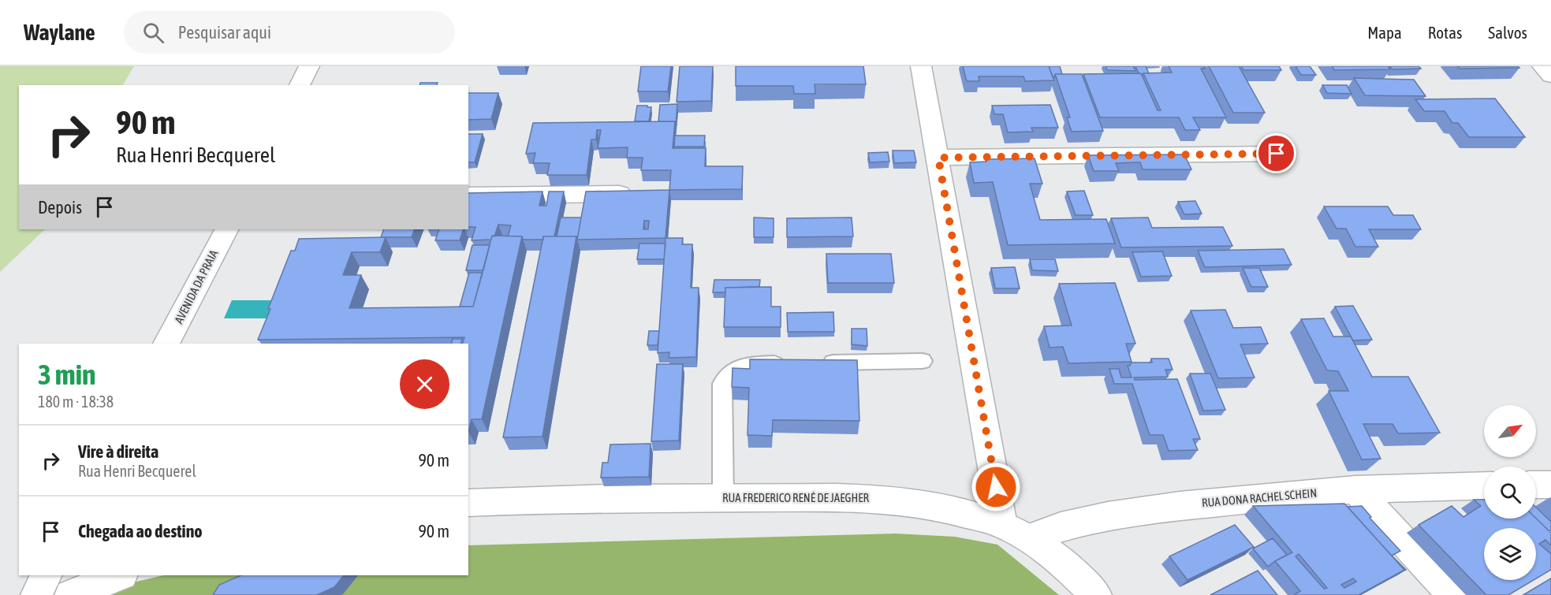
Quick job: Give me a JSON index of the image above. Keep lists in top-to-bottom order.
{
  "streets": {
    "street": ["AVENIDA DA PRAIA", "RUA FREDERICO RENÉ DE JAEGHER", "RUA DONA RACHEL SCHEIN"]
  },
  "crossings": [
    ["RUA FREDERICO RENÉ DE JAEGHER", "RUA DONA RACHEL SCHEIN"]
  ],
  "north": "top right",
  "page": {
    "header": "Waylane",
    "search": "Pesquisar aqui",
    "nav": ["Mapa", "Rotas", "Salvos"],
    "turn": ["90 m", "Rua Henri Becquerel"],
    "then": "Depois",
    "heading": ["3 min", "180 m · 18:38"],
    "list": [
      {
        "name": "Vire à direita",
        "note": "Rua Henri Becquerel",
        "value": "90 m"
      },
      {
        "name": "Chegada ao destino",
        "value": "90 m"
      }
    ]
  }
}
